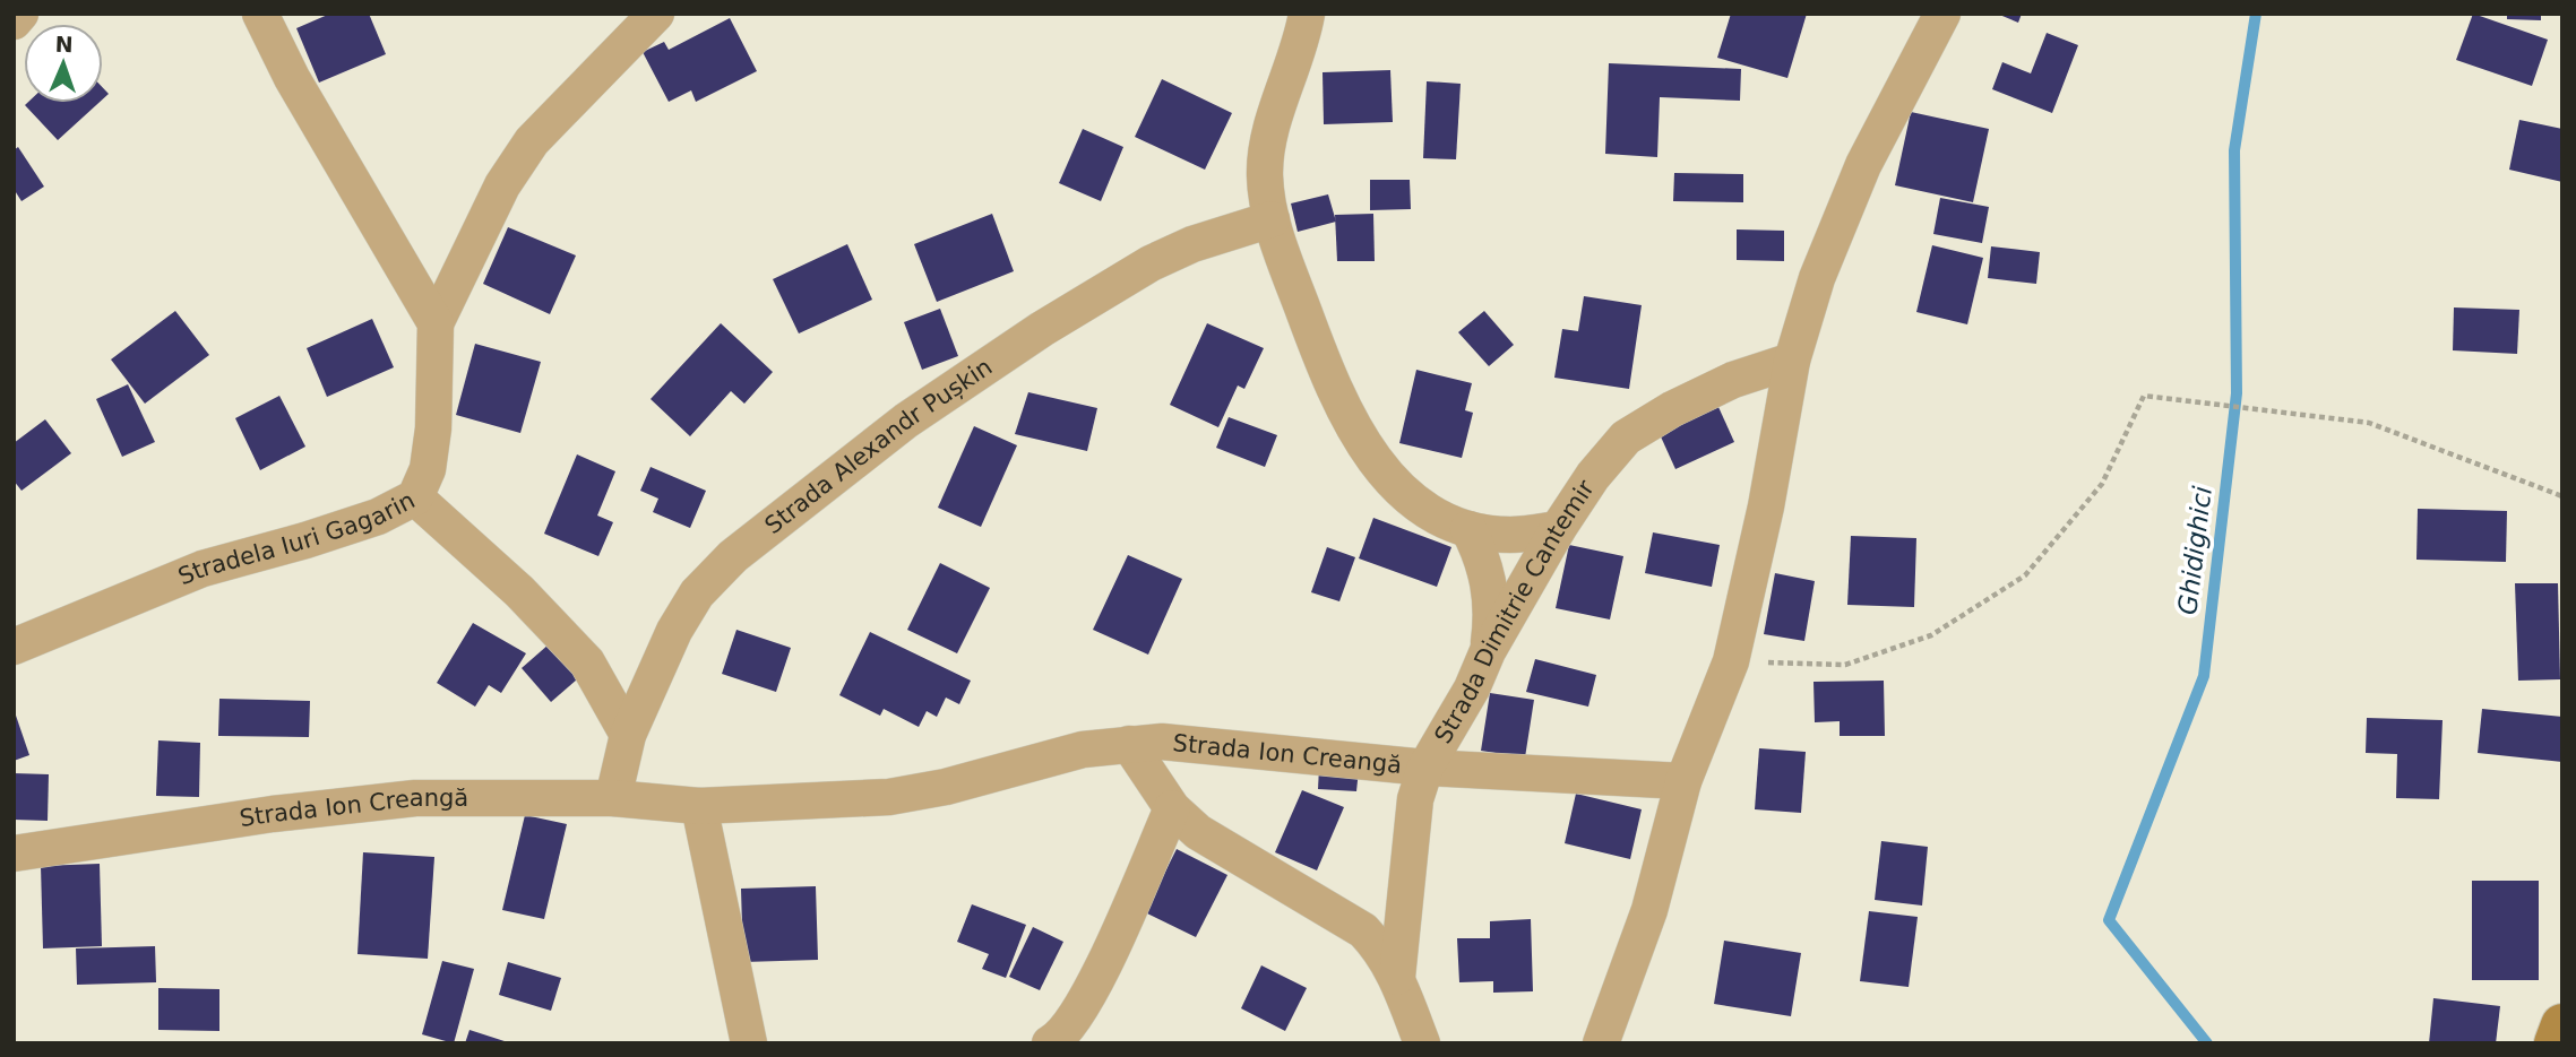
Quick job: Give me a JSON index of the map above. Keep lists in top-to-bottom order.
{
  "streets": {
    "street": [
      "Strada Alexandr Pușkin",
      "Stradela Iuri Gagarin",
      "Strada Dimitrie Cantemir",
      "Strada Ion Creangă"
    ]
  },
  "crossings": [
    ["Strada Alexandr Pușkin", "Strada Ion Creangă"],
    ["Strada Dimitrie Cantemir", "Strada Ion Creangă"]
  ],
  "water": ["Ghidighici"],
  "north": "top"
}
